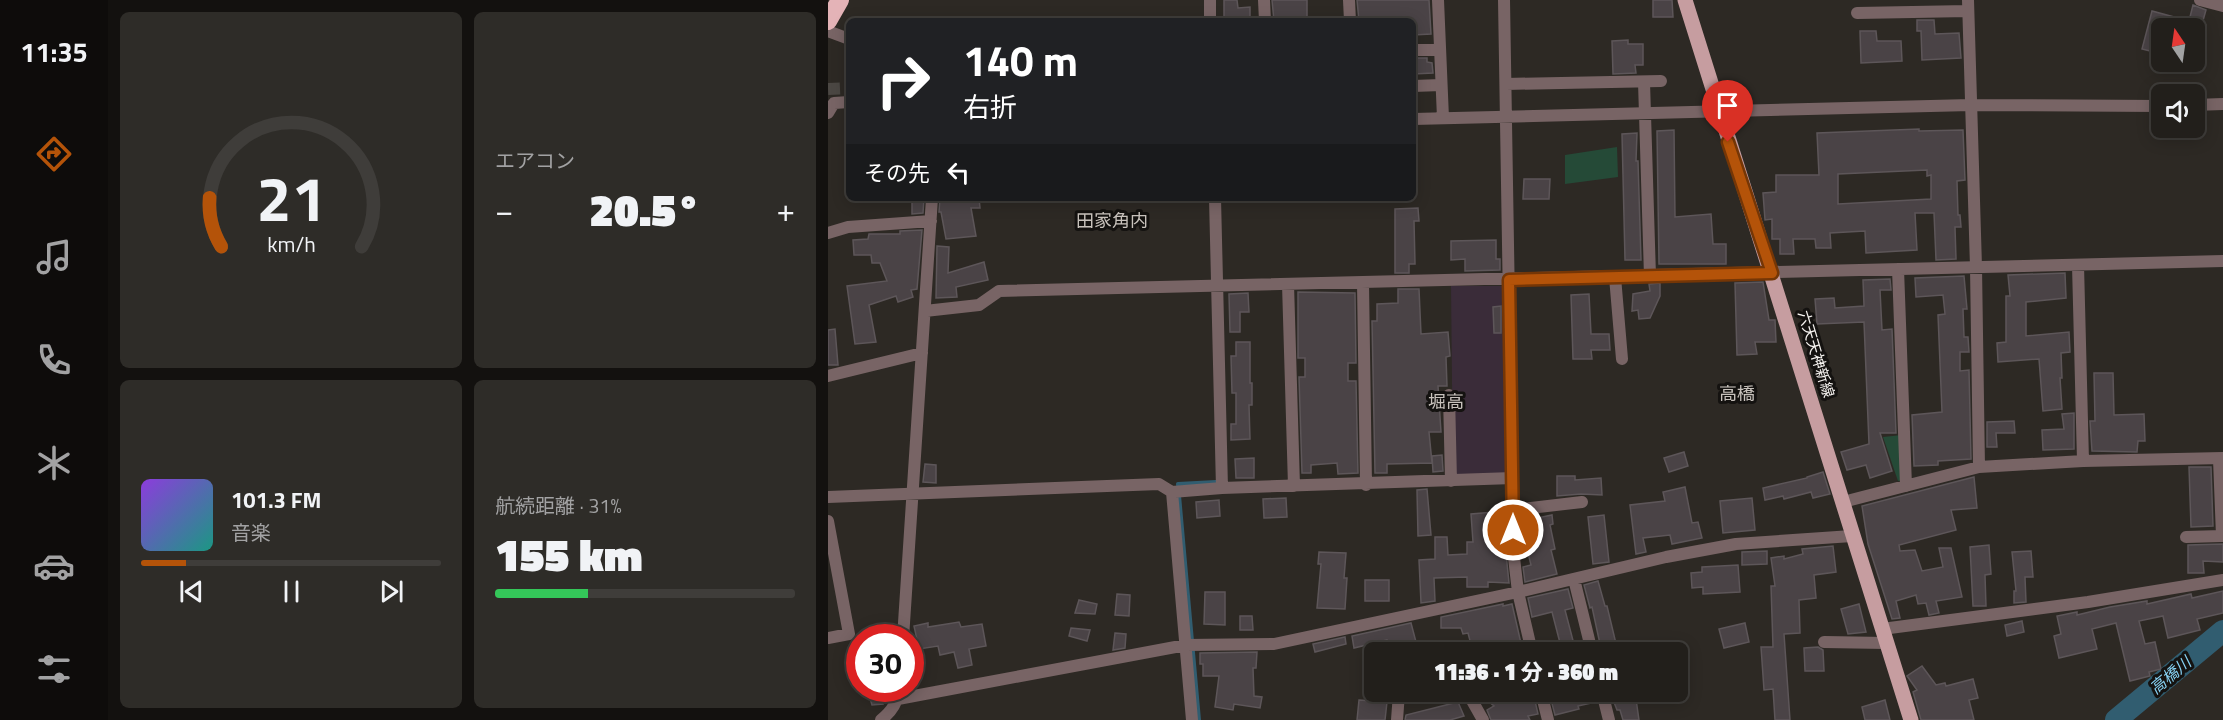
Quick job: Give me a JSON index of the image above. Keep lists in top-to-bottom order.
{
  "streets": {
    "main road": ["六天天神新線"]
  },
  "districts": ["田家角内", "高橋", "堀高"],
  "water": ["高橋川"],
  "north": "top",
  "page": {
    "tabs": "11:35",
    "tile": [
      "エアコン",
      ["航続距離 · 31%", "155 km"]
    ],
    "turn": ["140 m", "右折"],
    "then": "その先",
    "heat": ["−", "20.5°", "+"],
    "song": ["101.3 FM", "音楽"],
    "limit": "30",
    "trip": "11:36 · 1 分 · 360 m",
    "gauge": ["21", "km/h"]
  }
}
